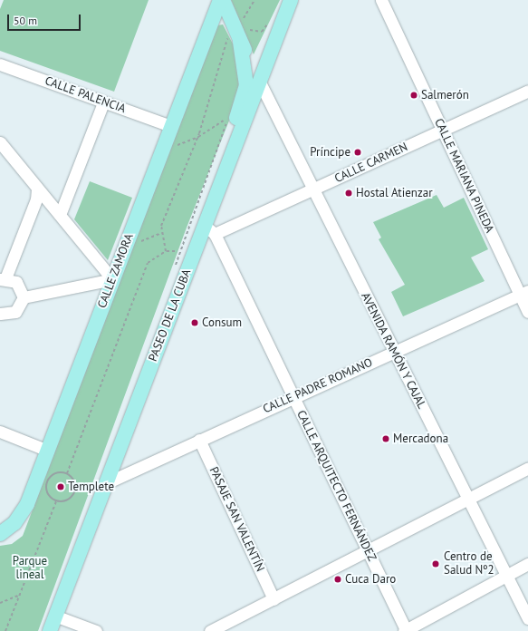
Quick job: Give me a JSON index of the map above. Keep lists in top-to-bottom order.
{
  "streets": {
    "main road": ["CALLE ZAMORA", "PASEO DE LA CUBA"],
    "street": [
      "CALLE PALENCIA",
      "CALLE CARMEN",
      "CALLE MARIANA PINEDA",
      "AVENIDA RAMÓN Y CAJAL",
      "CALLE PADRE ROMANO",
      "CALLE ARQUITECTO FERNÁNDEZ",
      "PASAJE SAN VALENTÍN"
    ]
  },
  "crossings": [
    ["CALLE PALENCIA", "CALLE ZAMORA"],
    ["CALLE CARMEN", "CALLE MARIANA PINEDA"],
    ["CALLE CARMEN", "PASEO DE LA CUBA"],
    ["CALLE CARMEN", "AVENIDA RAMÓN Y CAJAL"],
    ["CALLE CARMEN", "CALLE ARQUITECTO FERNÁNDEZ"],
    ["CALLE MARIANA PINEDA", "CALLE PADRE ROMANO"],
    ["PASEO DE LA CUBA", "AVENIDA RAMÓN Y CAJAL"],
    ["PASEO DE LA CUBA", "CALLE PADRE ROMANO"],
    ["PASEO DE LA CUBA", "CALLE ARQUITECTO FERNÁNDEZ"],
    ["AVENIDA RAMÓN Y CAJAL", "CALLE PADRE ROMANO"],
    ["CALLE PADRE ROMANO", "CALLE ARQUITECTO FERNÁNDEZ"],
    ["CALLE PADRE ROMANO", "PASAJE SAN VALENTÍN"]
  ],
  "parks": ["Parque lineal"],
  "places": [
    "Salmerón",
    "Príncipe",
    "Hostal Atienzar",
    "Consum",
    "Mercadona",
    "Templete",
    "Centro de Salud Nº2",
    "Cuca Daro"
  ],
  "scale_bar": "50 m"
}
